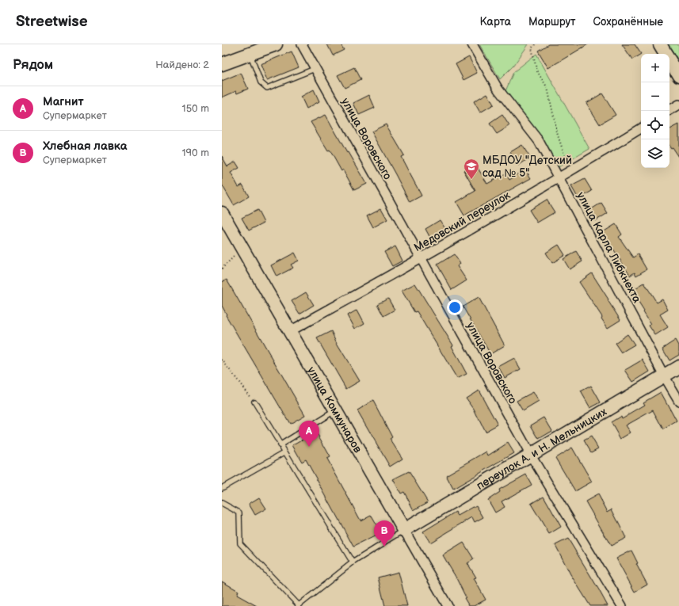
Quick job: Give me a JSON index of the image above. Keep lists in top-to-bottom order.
{
  "streets": {
    "street": [
      "улица Воровского",
      "Медовский переулок",
      "улица Карла Либкнехта",
      "улица Коммунаров",
      "переулок А. и Н. Мельницких"
    ]
  },
  "crossings": [
    ["улица Воровского", "Медовский переулок"],
    ["улица Воровского", "переулок А. и Н. Мельницких"],
    ["Медовский переулок", "улица Карла Либкнехта"],
    ["Медовский переулок", "улица Коммунаров"],
    ["улица Карла Либкнехта", "переулок А. и Н. Мельницких"],
    ["улица Коммунаров", "переулок А. и Н. Мельницких"]
  ],
  "places": {
    "school or university": ["МБДОУ \"Детский сад № 5\""]
  },
  "page": {
    "header": "Streetwise",
    "nav": ["Карта", "Маршрут", "Сохранённые"],
    "heading": ["Рядом", "Найдено: 2"],
    "map_buttons": ["+", "−"],
    "list": [
      {
        "mark": "A",
        "name": "Магнит",
        "note": "Супермаркет",
        "value": "150 m"
      },
      {
        "mark": "B",
        "name": "Хлебная лавка",
        "note": "Супермаркет",
        "value": "190 m"
      }
    ],
    "pins": ["A", "B"]
  }
}
